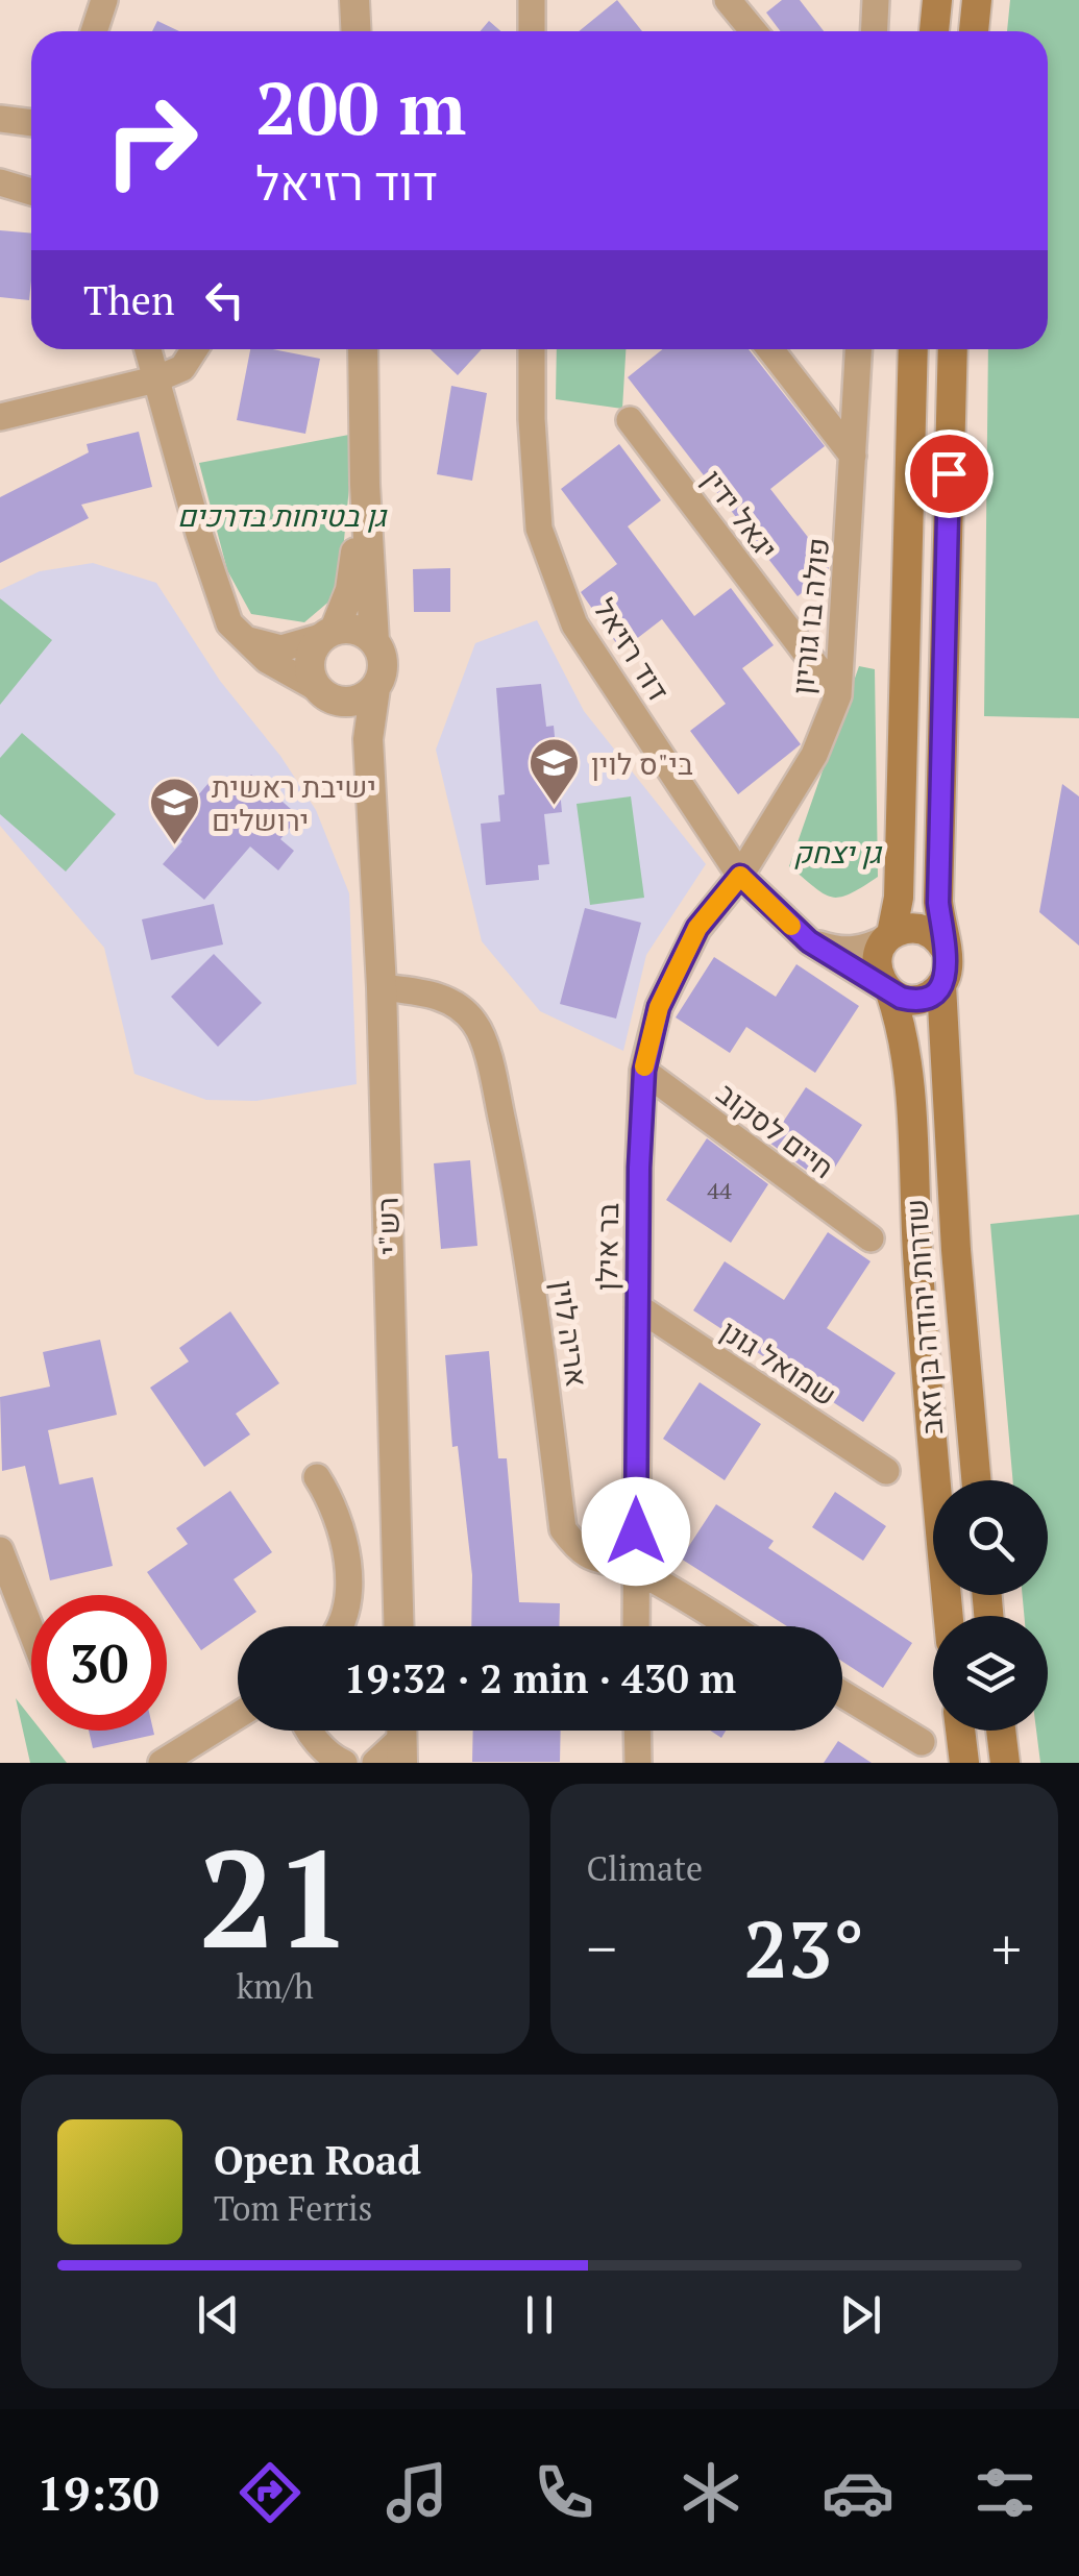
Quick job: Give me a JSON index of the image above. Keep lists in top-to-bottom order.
{
  "streets": {
    "main road": ["שדרות יהודה בן זאב"],
    "street": [
      "יגאל ידין",
      "פולה בו גוריון",
      "דוד רזיאל",
      "חיים לסקוב",
      "רש\"י",
      "בר אילן",
      "אריה לוין",
      "שמואל גונן"
    ]
  },
  "crossings": [
    ["יגאל ידין", "פולה בו גוריון"],
    ["פולה בו גוריון", "דוד רזיאל"],
    ["פולה בו גוריון", "בר אילן"],
    ["דוד רזיאל", "בר אילן"],
    ["דוד רזיאל", "שדרות יהודה בן זאב"],
    ["חיים לסקוב", "בר אילן"],
    ["רש\"י", "אריה לוין"],
    ["בר אילן", "אריה לוין"],
    ["בר אילן", "שמואל גונן"]
  ],
  "parks": ["גן בטיחות בדרכים", "גן יצחק"],
  "places": {
    "school or university": ["בי\"ס לוין", "ישיבת ראשית ירושלים"]
  },
  "house_numbers": ["44"],
  "page": {
    "turn": ["200 m", "דוד רזיאל"],
    "then": "Then",
    "limit": "30",
    "trip": "19:32 · 2 min · 430 m",
    "tile": [
      ["21", "km/h"],
      "Climate"
    ],
    "heat": ["−", "23°", "+"],
    "song": ["Open Road", "Tom Ferris"],
    "tabs": "19:30"
  }
}
